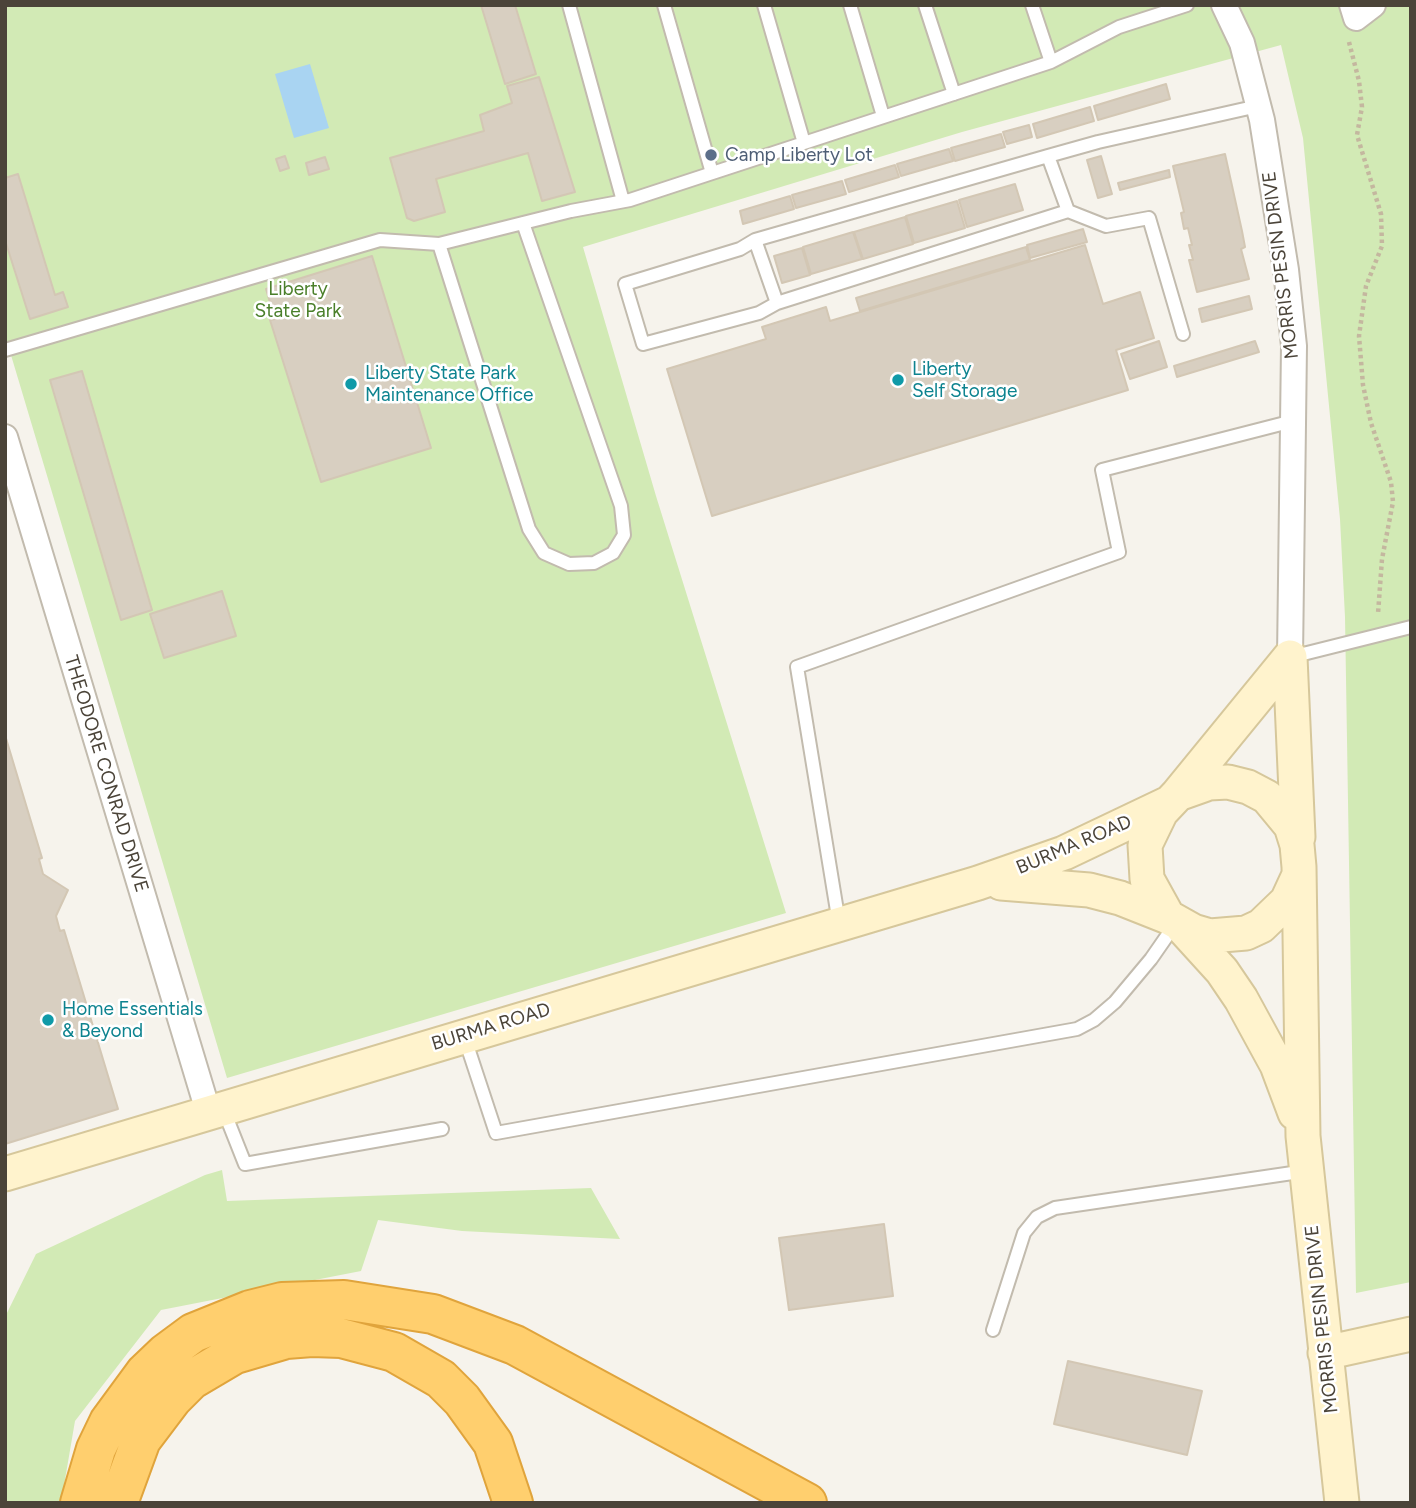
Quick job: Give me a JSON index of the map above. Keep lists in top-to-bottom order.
{
  "streets": {
    "street": ["MORRIS PESIN DRIVE", "THEODORE CONRAD DRIVE", "BURMA ROAD"]
  },
  "crossings": [
    ["MORRIS PESIN DRIVE", "BURMA ROAD"],
    ["THEODORE CONRAD DRIVE", "BURMA ROAD"]
  ],
  "parks": ["Liberty State Park"],
  "places": [
    "Camp Liberty Lot",
    "Liberty Self Storage",
    "Liberty State Park Maintenance Office",
    "Home Essentials & Beyond"
  ]
}
